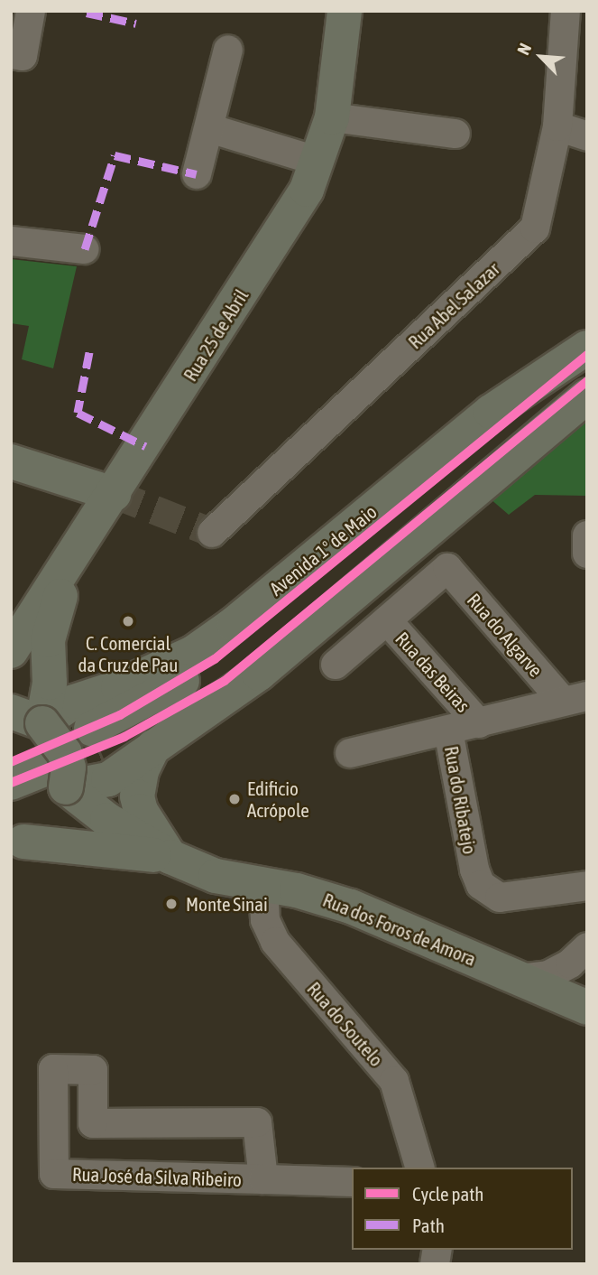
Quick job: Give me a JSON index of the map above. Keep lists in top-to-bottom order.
{
  "streets": {
    "main road": ["Rua 25 de Abril", "Avenida 1º de Maio", "Rua dos Foros de Amora"],
    "street": [
      "Rua Abel Salazar",
      "Rua do Algarve",
      "Rua das Beiras",
      "Rua do Ribatejo",
      "Rua do Soutelo",
      "Rua José da Silva Ribeiro"
    ]
  },
  "crossings": [
    ["Rua 25 de Abril", "Avenida 1º de Maio"],
    ["Rua 25 de Abril", "Rua dos Foros de Amora"],
    ["Avenida 1º de Maio", "Rua dos Foros de Amora"],
    ["Rua do Algarve", "Rua das Beiras"],
    ["Rua das Beiras", "Rua do Ribatejo"],
    ["Rua dos Foros de Amora", "Rua do Soutelo"]
  ],
  "places": ["C. Comercial da Cruz de Pau", "Edificio Acrópole", "Monte Sinai"],
  "legend": ["Cycle path", "Path"],
  "north": "top left"
}
